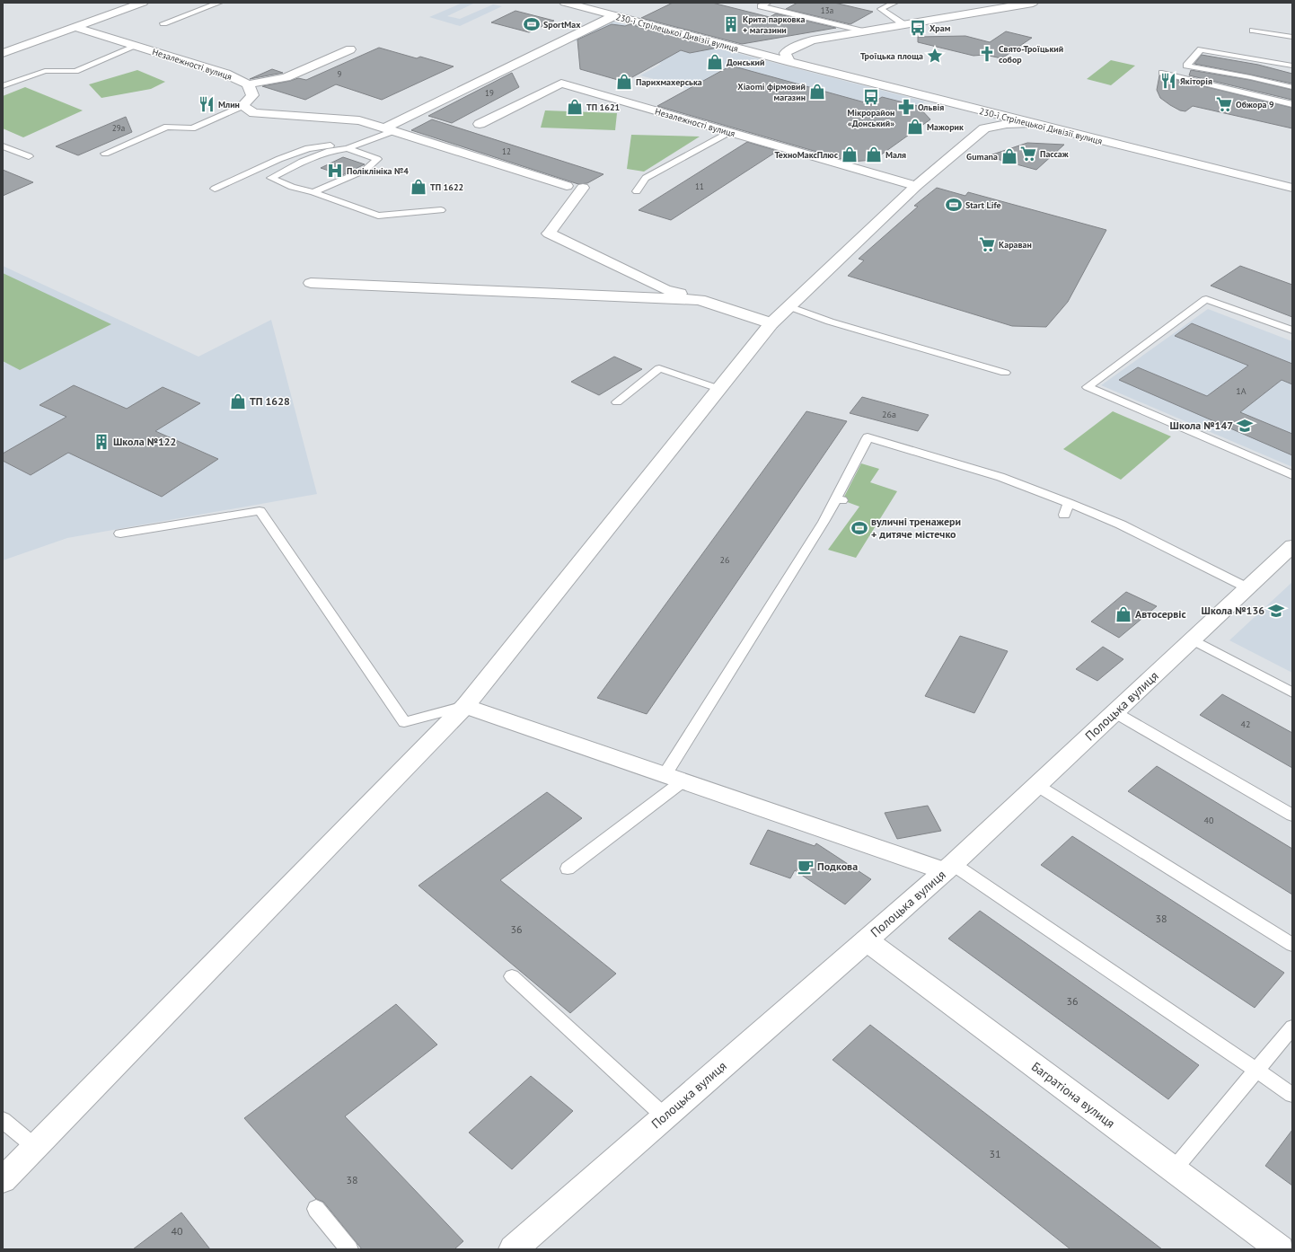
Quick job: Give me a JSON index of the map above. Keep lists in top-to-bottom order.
{
  "streets": {
    "street": [
      "230-ї Стрілецької Дивізії вулиця",
      "Незалежності вулиця",
      "Полоцька вулиця",
      "Багратіона вулиця"
    ]
  },
  "crossings": [
    ["Полоцька вулиця", "Багратіона вулиця"]
  ],
  "places": {
    "sports": ["SportMax", "Start Life", "вуличні тренажери + дитяче містечко"],
    "building": ["Крита парковка + магазини", "Школа №122"],
    "bus stop": ["Храм", "Мікрорайон «Донський»"],
    "church": ["Свято-Троїцький собор"],
    "place": ["Троїцька площа"],
    "shop": [
      "Донський",
      "Парихмахерська",
      "Xiaomi фірмовий магазин",
      "ТП 1621",
      "Мажорик",
      "ТехноМаксПлюс",
      "Маля",
      "Gumana",
      "ТП 1622",
      "ТП 1628",
      "Автосервіс"
    ],
    "restaurant": ["Якіторія", "Млин"],
    "supermarket": ["Обжора 9", "Пассаж", "Караван"],
    "pharmacy": ["Ольвія"],
    "hospital": ["Поліклініка №4"],
    "school or university": ["Школа №147", "Школа №136"],
    "cafe": ["Подкова"]
  },
  "house_numbers": [
    "13а",
    "9",
    "19",
    "29а",
    "12",
    "11",
    "1А",
    "26а",
    "26",
    "42",
    "40",
    "38",
    "36",
    "36",
    "31",
    "38",
    "40"
  ]
}
